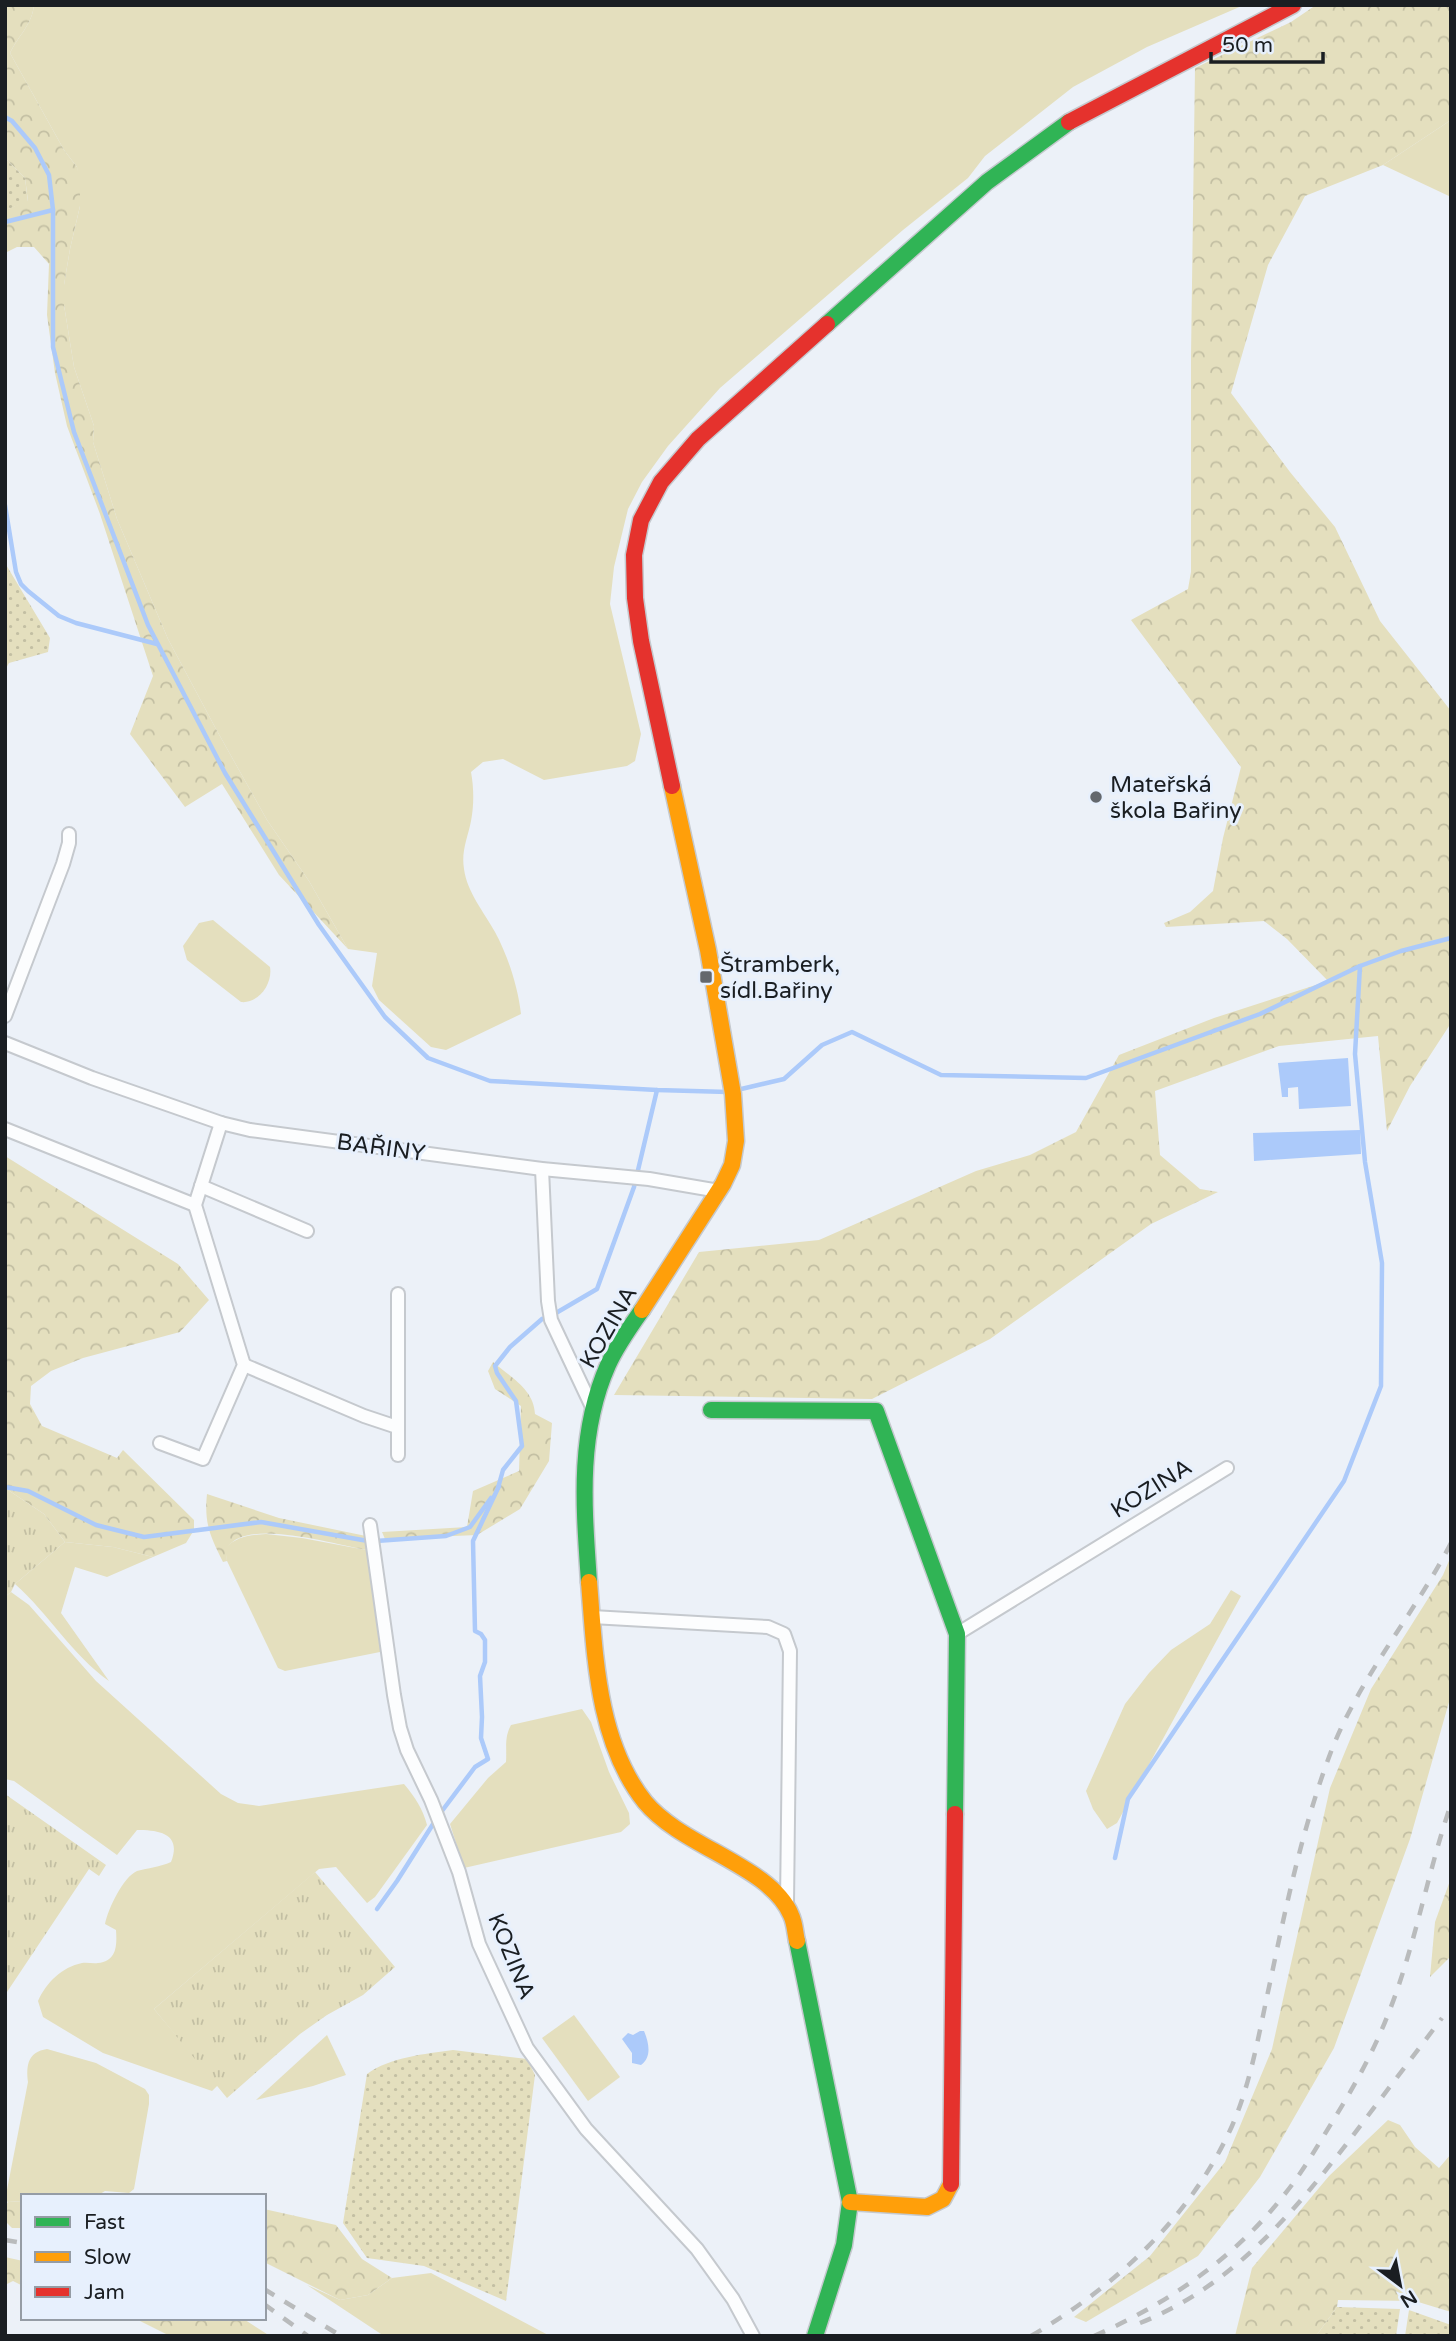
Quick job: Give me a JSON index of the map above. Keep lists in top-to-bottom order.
{
  "streets": {
    "main road": ["KOZINA"],
    "street": ["BAŘINY"]
  },
  "crossings": [
    ["BAŘINY", "KOZINA"]
  ],
  "places": {
    "other": ["Mateřská škola Bařiny"],
    "transit": ["Štramberk, sídl.Bařiny"]
  },
  "legend": ["Fast", "Slow", "Jam"],
  "scale_bar": "50 m",
  "north": "bottom right"
}
